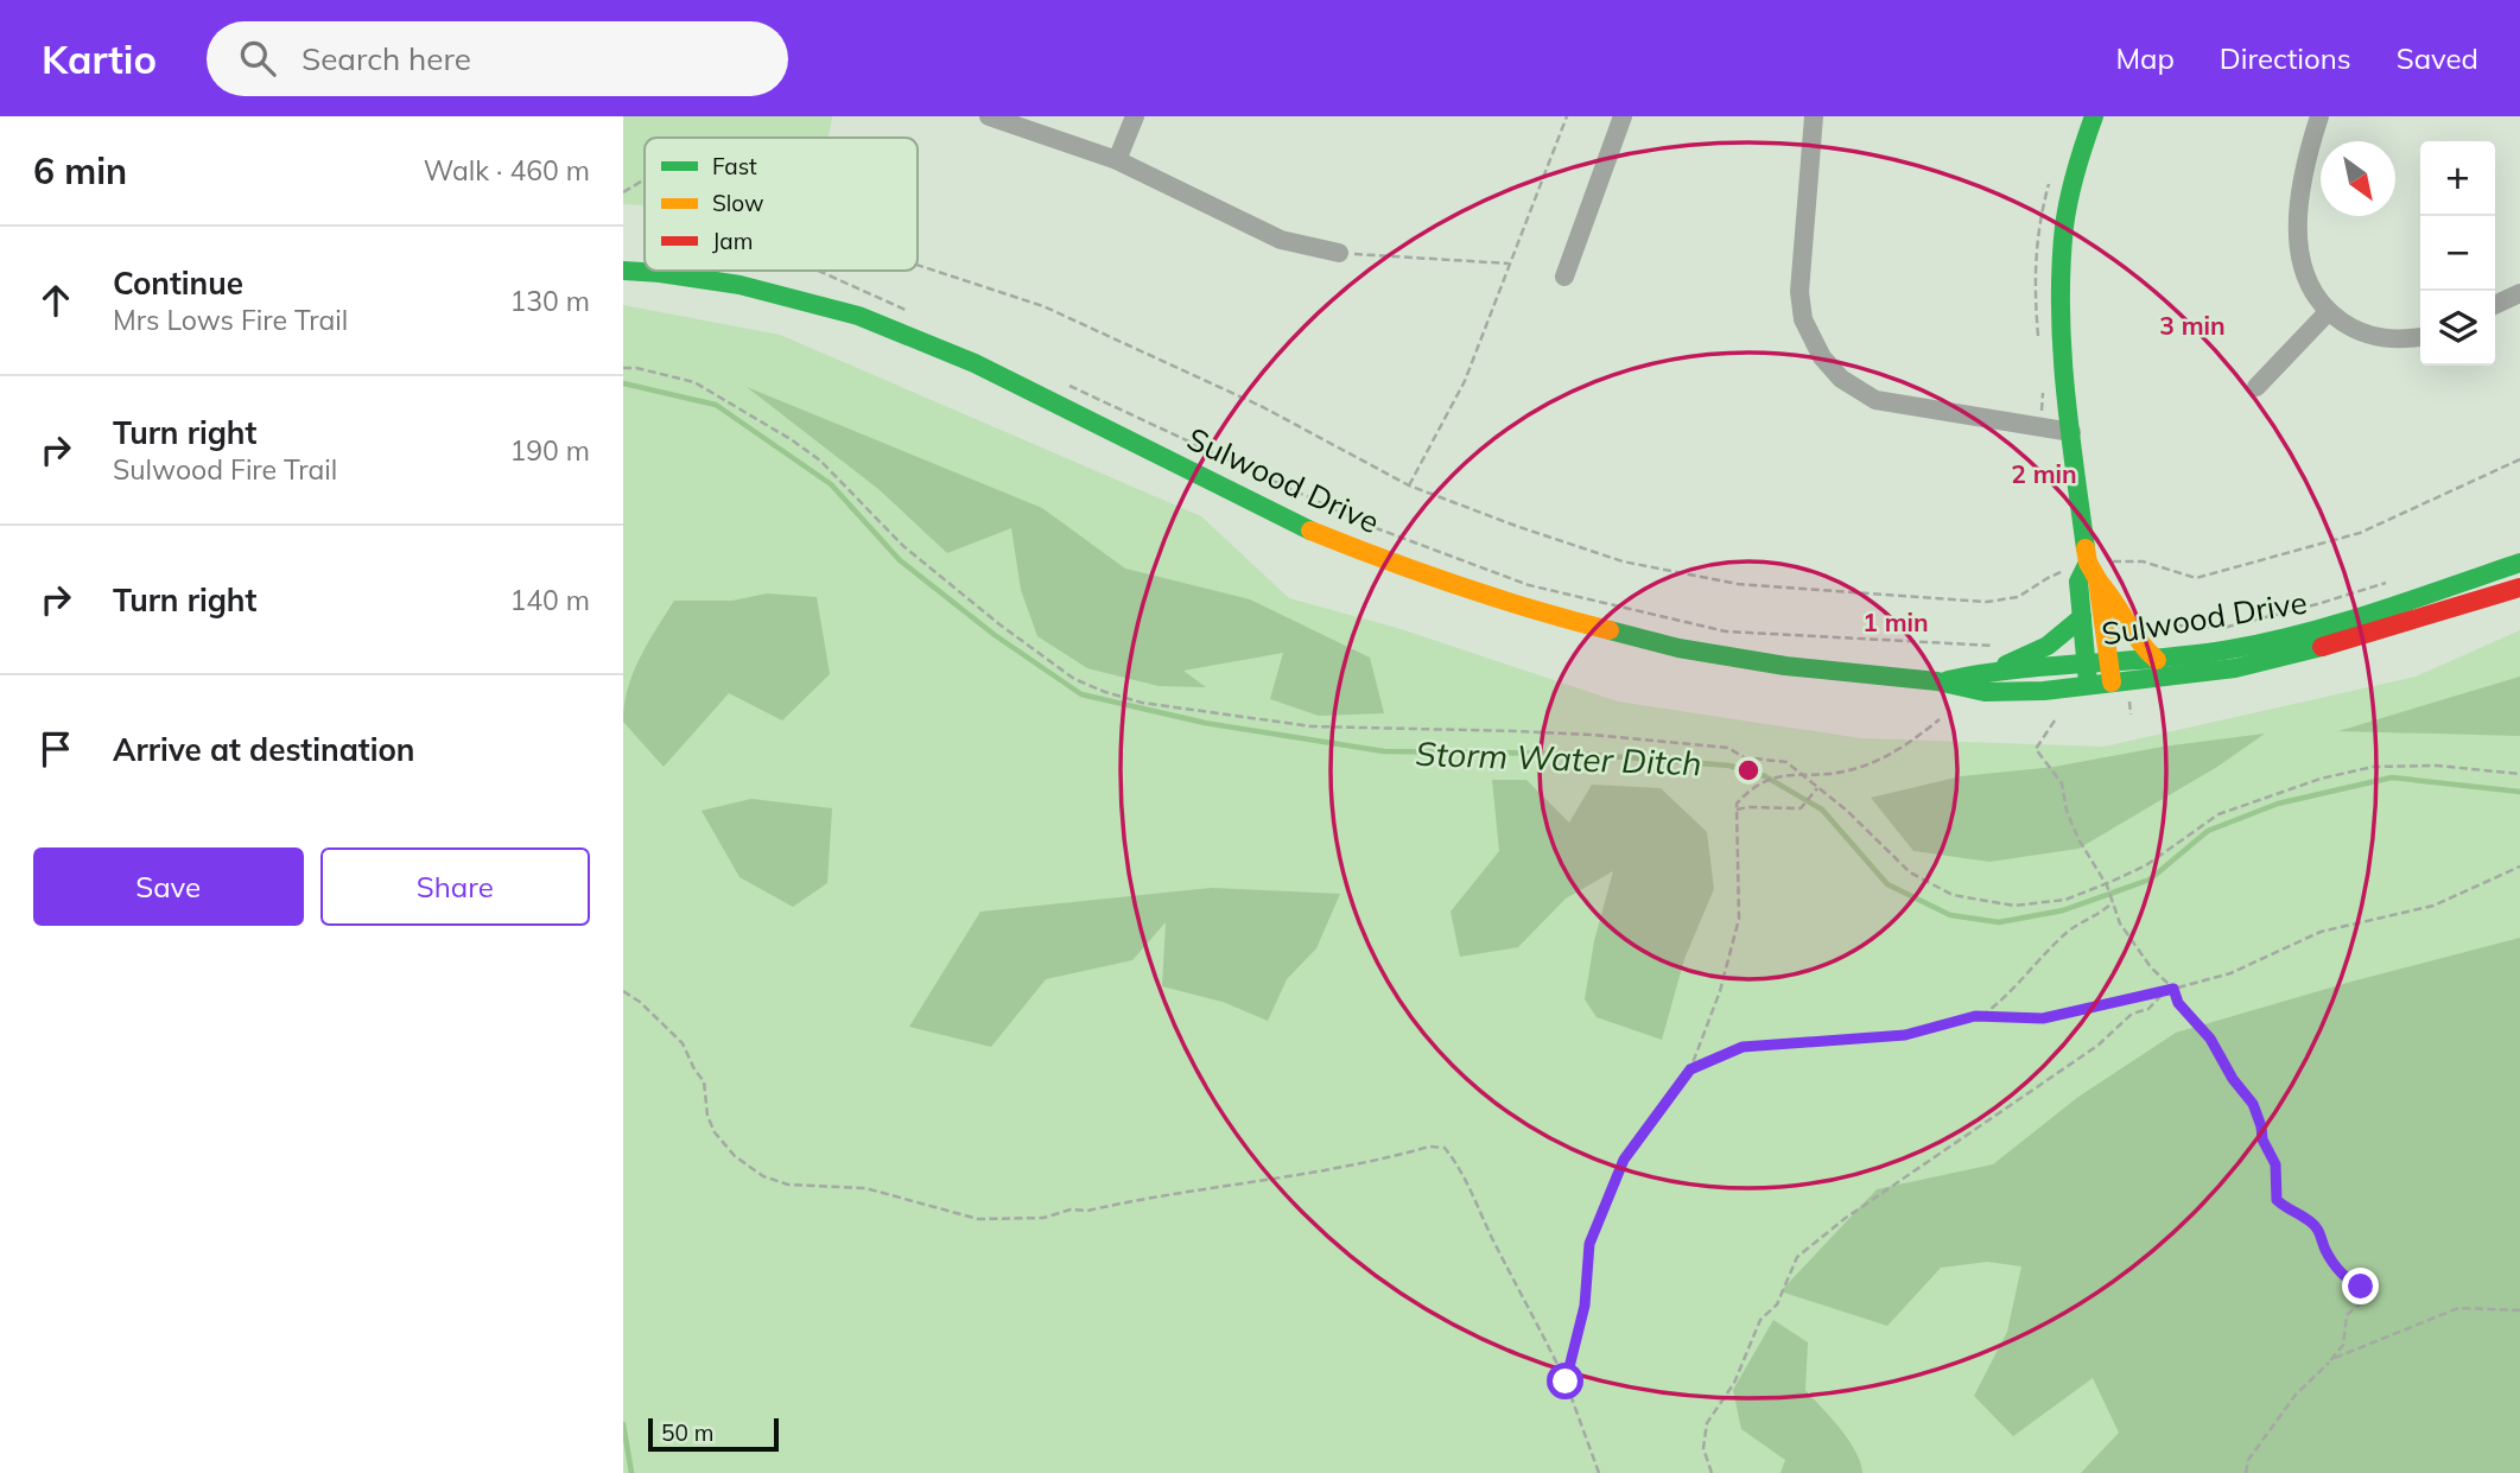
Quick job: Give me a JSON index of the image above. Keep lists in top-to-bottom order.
{
  "streets": {
    "main road": ["Sulwood Drive"]
  },
  "water": ["Storm Water Ditch"],
  "legend": ["Fast", "Slow", "Jam"],
  "scale_bar": "50 m",
  "north": "bottom right",
  "page": {
    "header": "Kartio",
    "search": "Search here",
    "nav": ["Map", "Directions", "Saved"],
    "heading": ["6 min", "Walk · 460 m"],
    "map_buttons": ["+", "−"],
    "list": [
      ["Continue", "Mrs Lows Fire Trail", "130 m"],
      ["Turn right", "Sulwood Fire Trail", "190 m"],
      ["Turn right", "140 m"],
      "Arrive at destination"
    ],
    "buttons": ["Save", "Share"],
    "scale": "50 m"
  },
  "rings": ["3 min", "2 min", "1 min"]
}
